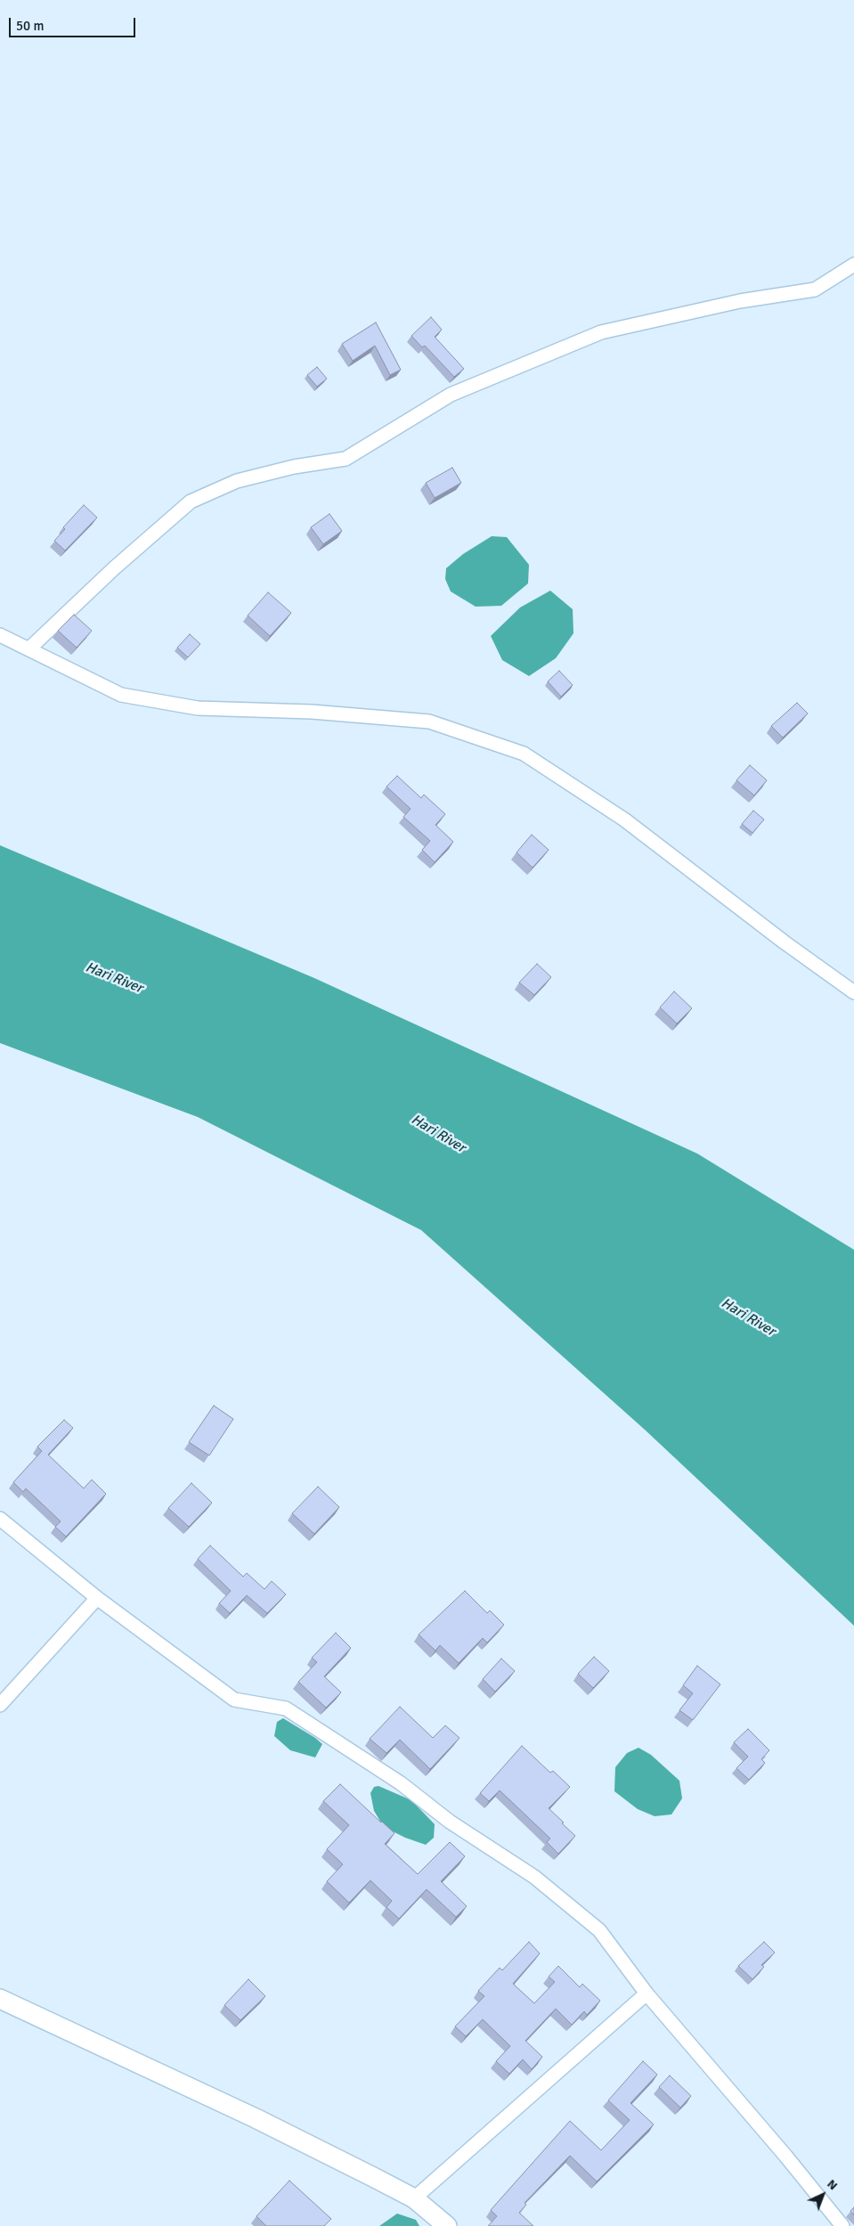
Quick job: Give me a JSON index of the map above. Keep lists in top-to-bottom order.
{
  "water": ["Hari River"],
  "scale_bar": "50 m",
  "north": "top right"
}
